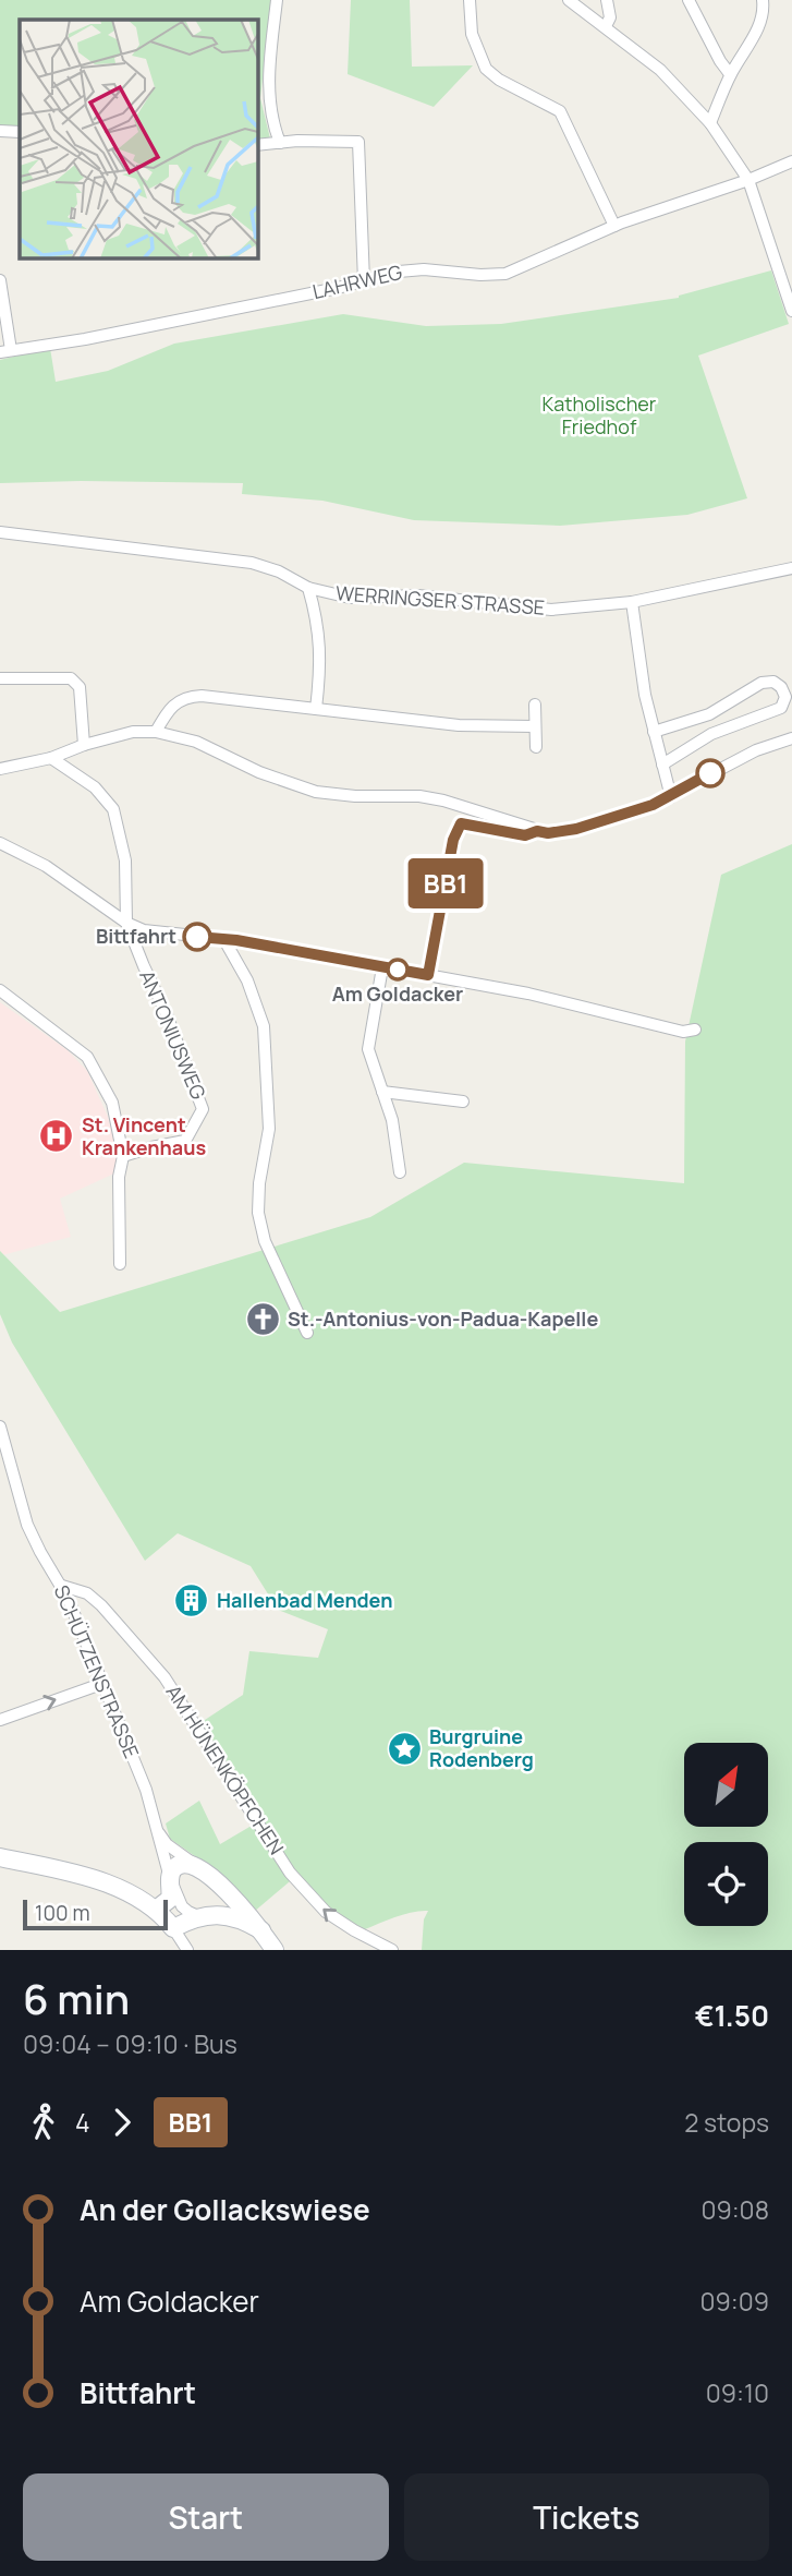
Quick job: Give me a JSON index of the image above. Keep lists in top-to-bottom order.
{
  "streets": {
    "street": [
      "LAHRWEG",
      "WERRINGSER STRASSE",
      "ANTONIUSWEG",
      "SCHÜTZENSTRASSE",
      "AM HÜNENKÖPFCHEN"
    ]
  },
  "crossings": [
    ["SCHÜTZENSTRASSE", "AM HÜNENKÖPFCHEN"]
  ],
  "parks": ["Katholischer Friedhof"],
  "places": {
    "other": ["Bittfahrt", "Am Goldacker"],
    "hospital": ["St. Vincent Krankenhaus"],
    "church": ["St.-Antonius-von-Padua-Kapelle"],
    "building": ["Hallenbad Menden"],
    "place": ["Burgruine Rodenberg"]
  },
  "lines": ["bus line BB1"],
  "scale_bar": "100 m",
  "north": "top right",
  "page": {
    "on_map": "BB1",
    "scale": "100 m",
    "heading": ["6 min", "09:04 – 09:10 · Bus", "€1.50"],
    "legs": ["4", "BB1", "2 stops"],
    "list": [
      {
        "name": "An der Gollackswiese",
        "value": "09:08"
      },
      {
        "name": "Am Goldacker",
        "value": "09:09"
      },
      {
        "name": "Bittfahrt",
        "value": "09:10"
      }
    ],
    "buttons": ["Start", "Tickets"]
  }
}
